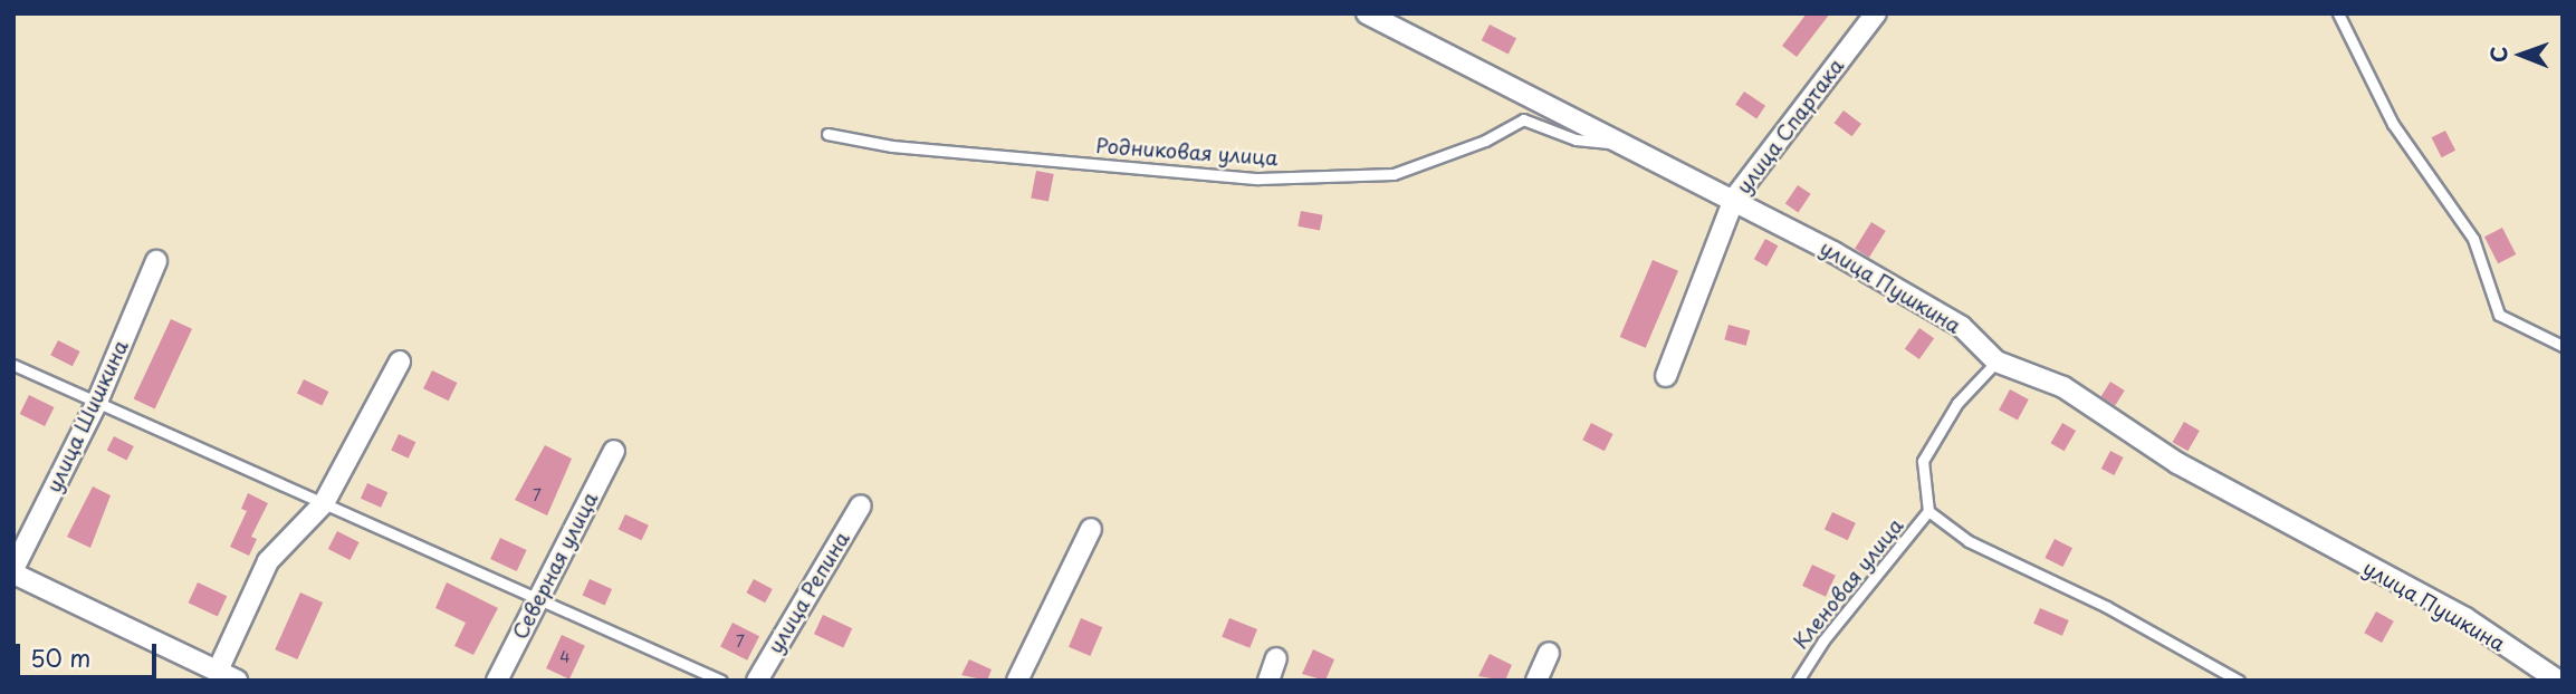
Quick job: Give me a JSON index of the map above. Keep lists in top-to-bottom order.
{
  "streets": {
    "street": [
      "улица Спартака",
      "улица Пушкина",
      "улица Шишкина",
      "Северная улица",
      "улица Репина"
    ],
    "lane": ["Родниковая улица", "Кленовая улица"]
  },
  "crossings": [
    ["улица Спартака", "улица Пушкина"],
    ["Родниковая улица", "улица Пушкина"]
  ],
  "house_numbers": ["7", "7", "4"],
  "scale_bar": "50 m",
  "north": "left"
}
